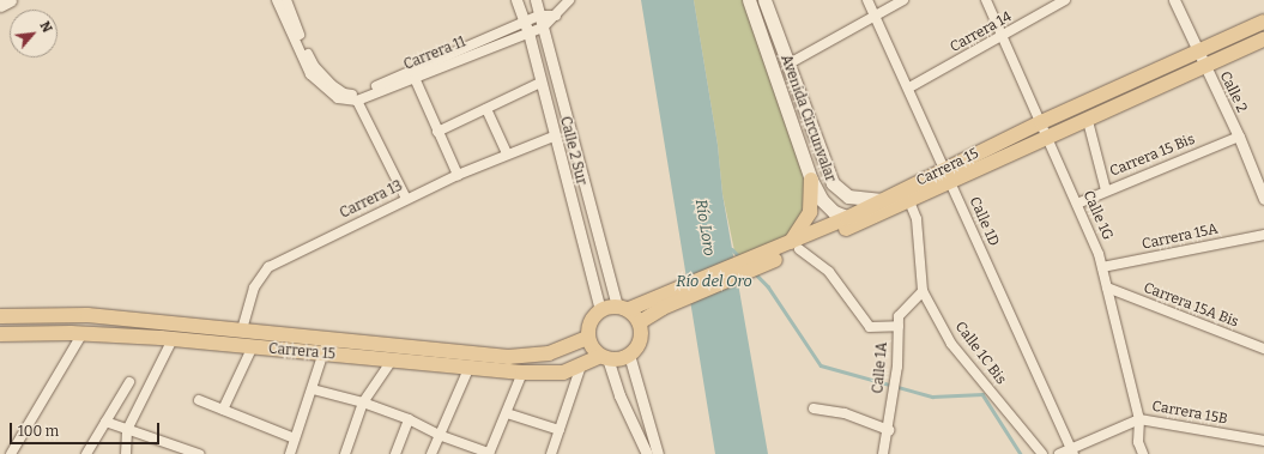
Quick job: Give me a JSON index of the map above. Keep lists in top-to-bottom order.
{
  "streets": {
    "main road": ["Avenida Circunvalar", "Carrera 15"],
    "street": [
      "Carrera 14",
      "Carrera 11",
      "Calle 2",
      "Calle 2 Sur",
      "Carrera 15 Bis",
      "Carrera 13",
      "Calle 1G",
      "Calle 1D",
      "Carrera 15A",
      "Carrera 15A Bis",
      "Calle 1C Bis",
      "Calle 1A",
      "Carrera 15B"
    ]
  },
  "crossings": [
    ["Carrera 14", "Calle 1G"],
    ["Carrera 14", "Calle 1D"],
    ["Carrera 11", "Calle 2 Sur"],
    ["Calle 2", "Carrera 15 Bis"],
    ["Calle 2", "Carrera 15"],
    ["Avenida Circunvalar", "Carrera 15"],
    ["Calle 2 Sur", "Carrera 15"],
    ["Calle 2 Sur", "Carrera 13"],
    ["Carrera 15 Bis", "Calle 1G"],
    ["Carrera 15", "Carrera 13"],
    ["Carrera 15", "Calle 1G"],
    ["Carrera 15", "Calle 1D"],
    ["Carrera 15", "Calle 1C Bis"],
    ["Calle 1G", "Carrera 15A"],
    ["Calle 1G", "Carrera 15A Bis"],
    ["Calle 1G", "Carrera 15B"],
    ["Calle 1D", "Carrera 15B"],
    ["Calle 1C Bis", "Calle 1A"]
  ],
  "water": ["Río Loro", "Río del Oro"],
  "scale_bar": "100 m",
  "north": "top right"
}
